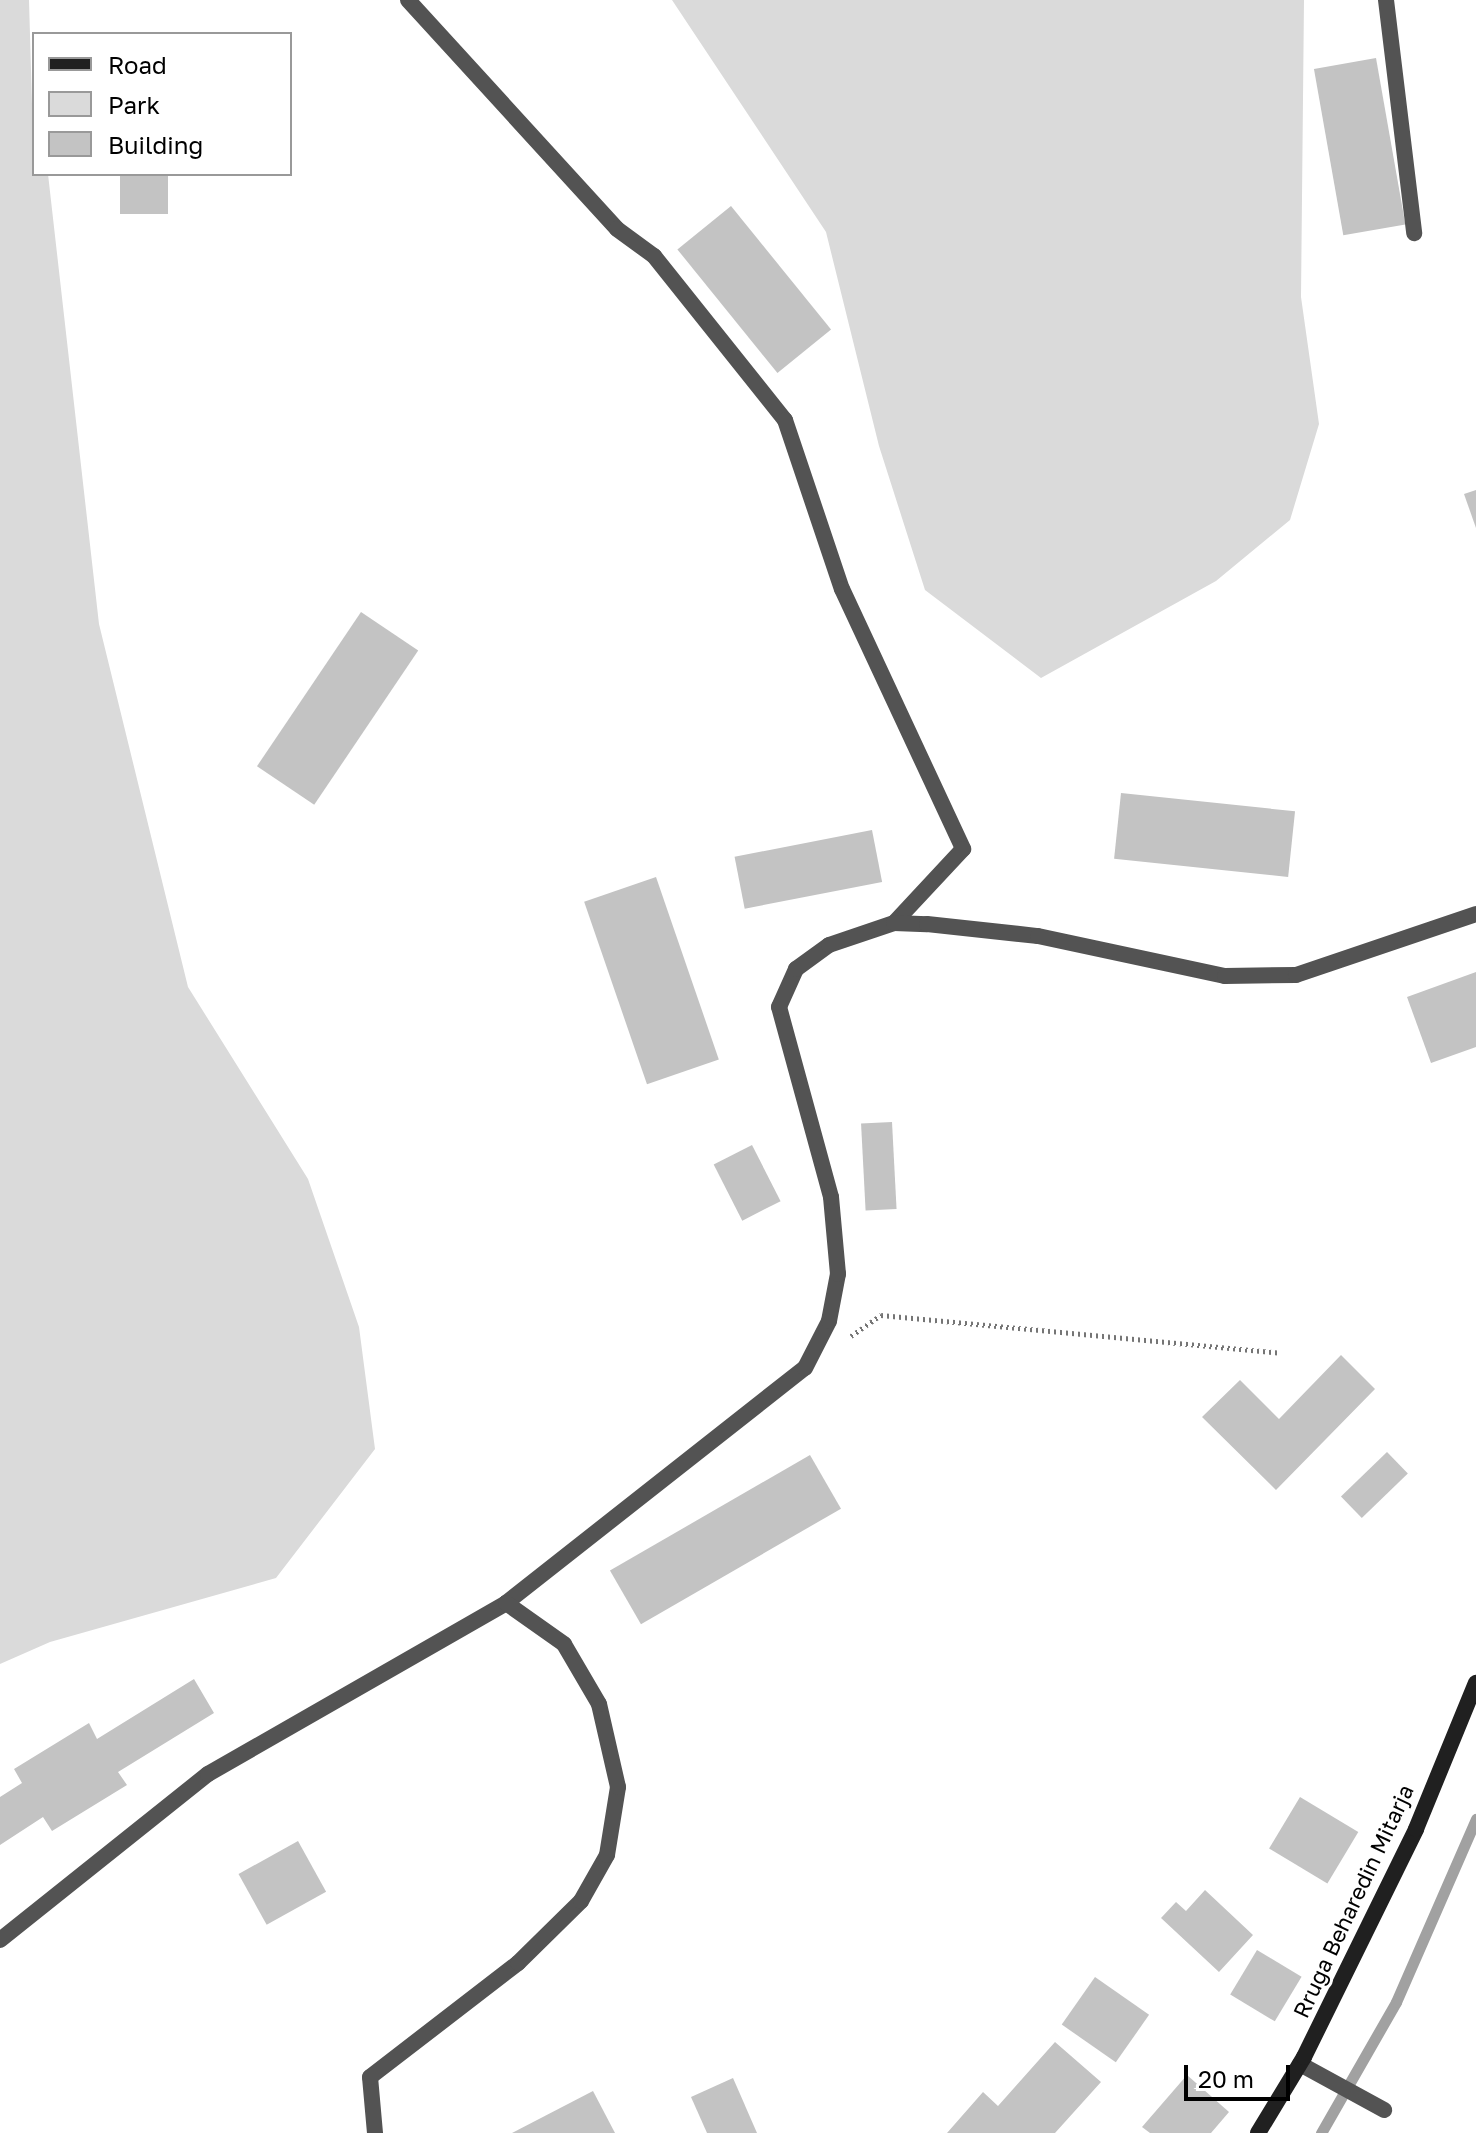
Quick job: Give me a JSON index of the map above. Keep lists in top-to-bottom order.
{
  "streets": {
    "street": ["Rruga Beharedin Mitarja"]
  },
  "legend": ["Road", "Park", "Building"],
  "scale_bar": "20 m"
}
